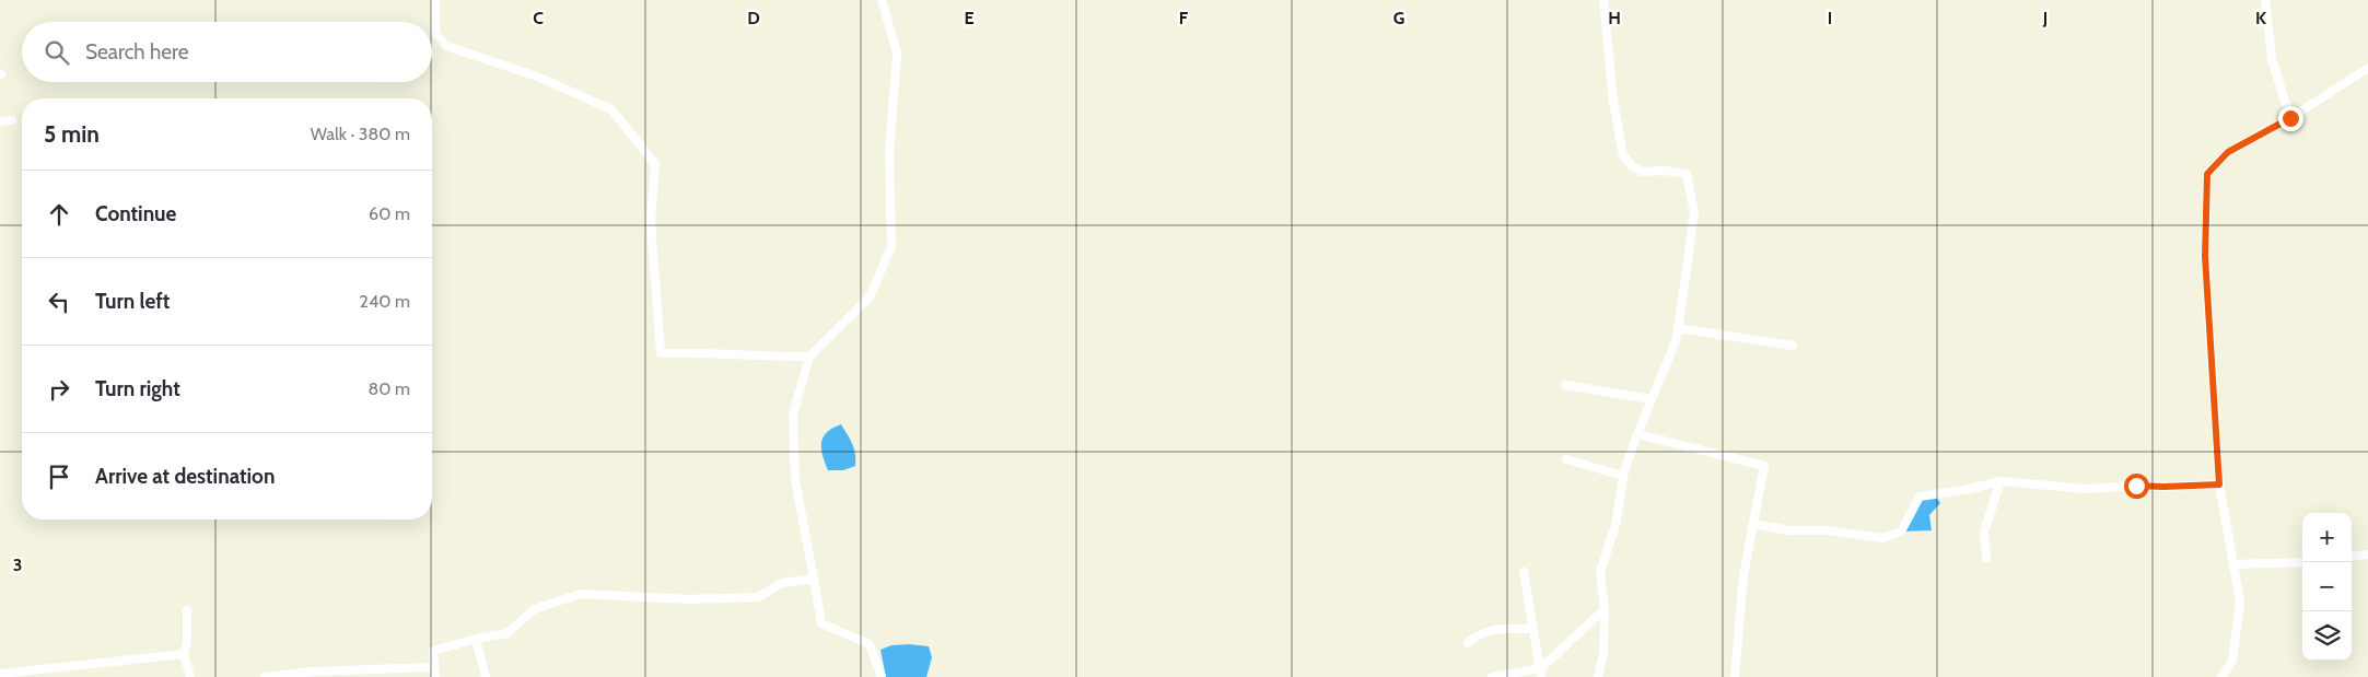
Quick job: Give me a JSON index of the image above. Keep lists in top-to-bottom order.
{
  "page": {
    "search": "Search here",
    "heading": ["5 min", "Walk · 380 m"],
    "list": [
      ["Continue", "60 m"],
      ["Turn left", "240 m"],
      ["Turn right", "80 m"],
      "Arrive at destination"
    ],
    "map_buttons": ["+", "−"]
  },
  "grid": {
    "columns": [
      "C",
      "D",
      "E",
      "F",
      "G",
      "H",
      "I",
      "J",
      "K"
    ],
    "rows": ["3"]
  }
}
